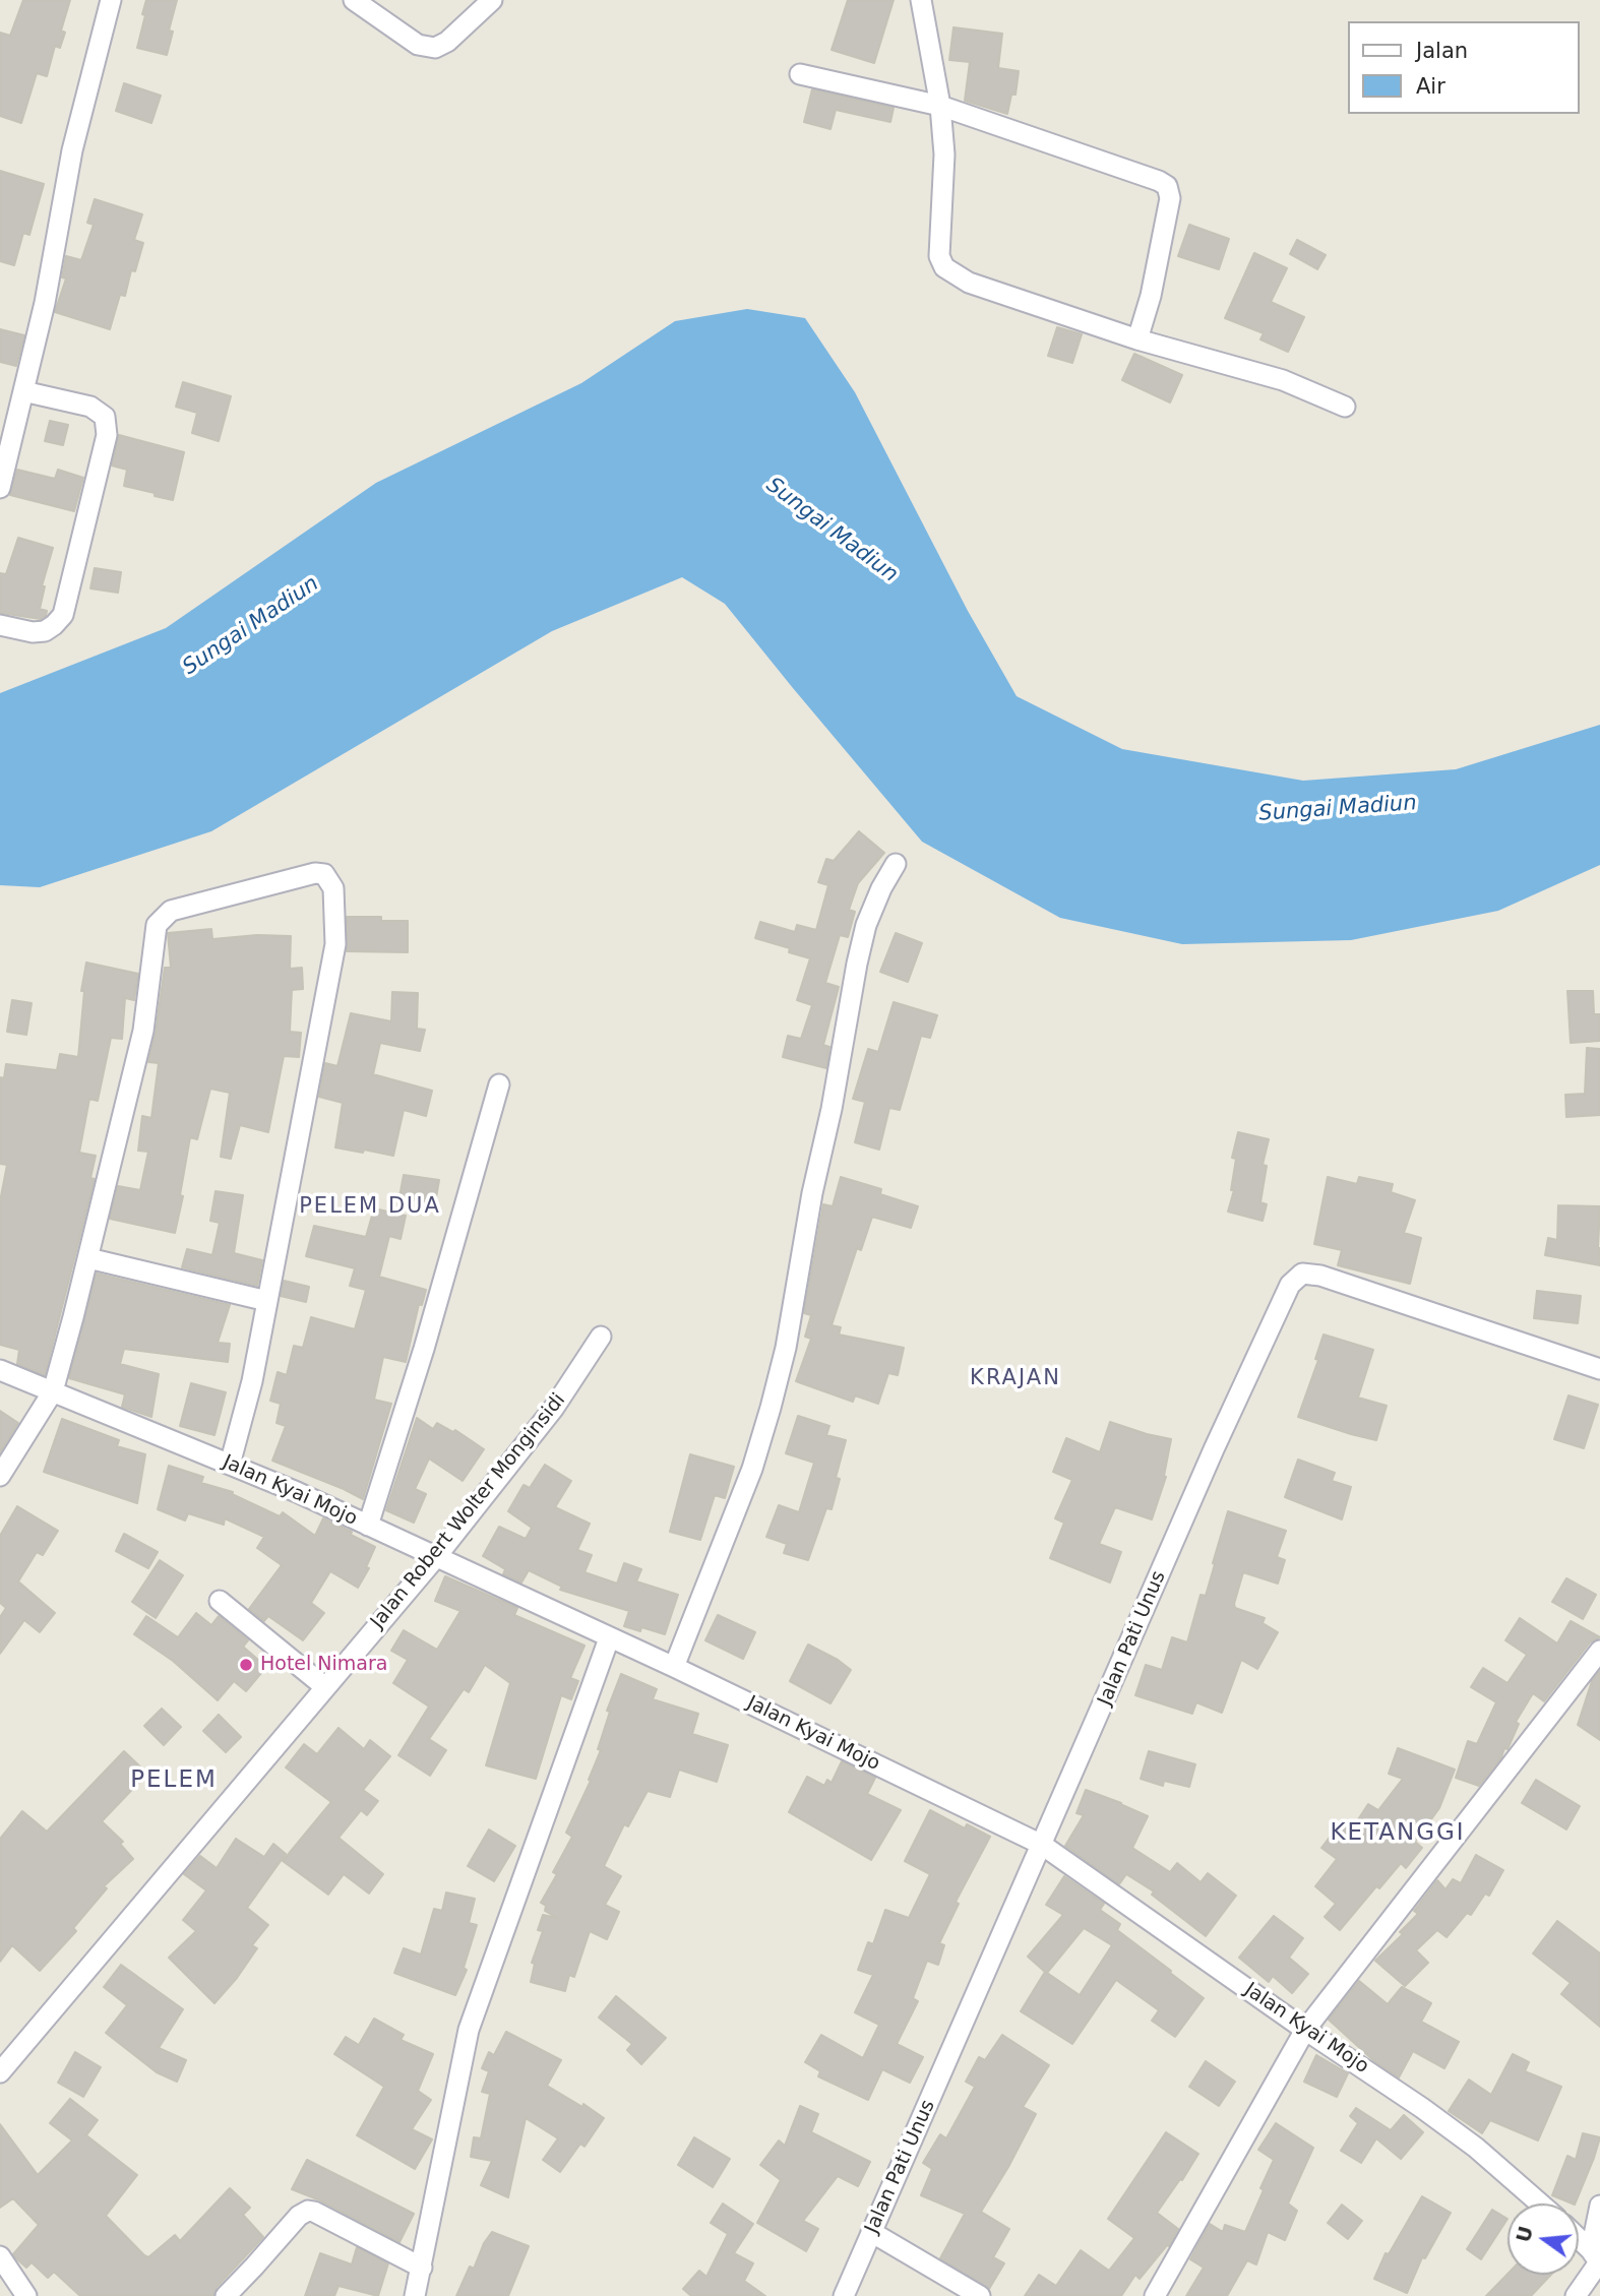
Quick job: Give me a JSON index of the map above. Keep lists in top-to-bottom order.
{
  "streets": {
    "street": ["Jalan Kyai Mojo", "Jalan Robert Wolter Monginsidi", "Jalan Pati Unus"]
  },
  "crossings": [
    ["Jalan Kyai Mojo", "Jalan Robert Wolter Monginsidi"],
    ["Jalan Kyai Mojo", "Jalan Pati Unus"]
  ],
  "districts": [
    "PELEM DUA",
    "KRAJAN",
    "PELEM",
    "KETANGGI"
  ],
  "water": ["Sungai Madiun"],
  "places": ["Hotel Nimara"],
  "legend": ["Jalan", "Air"],
  "north": "left"
}
